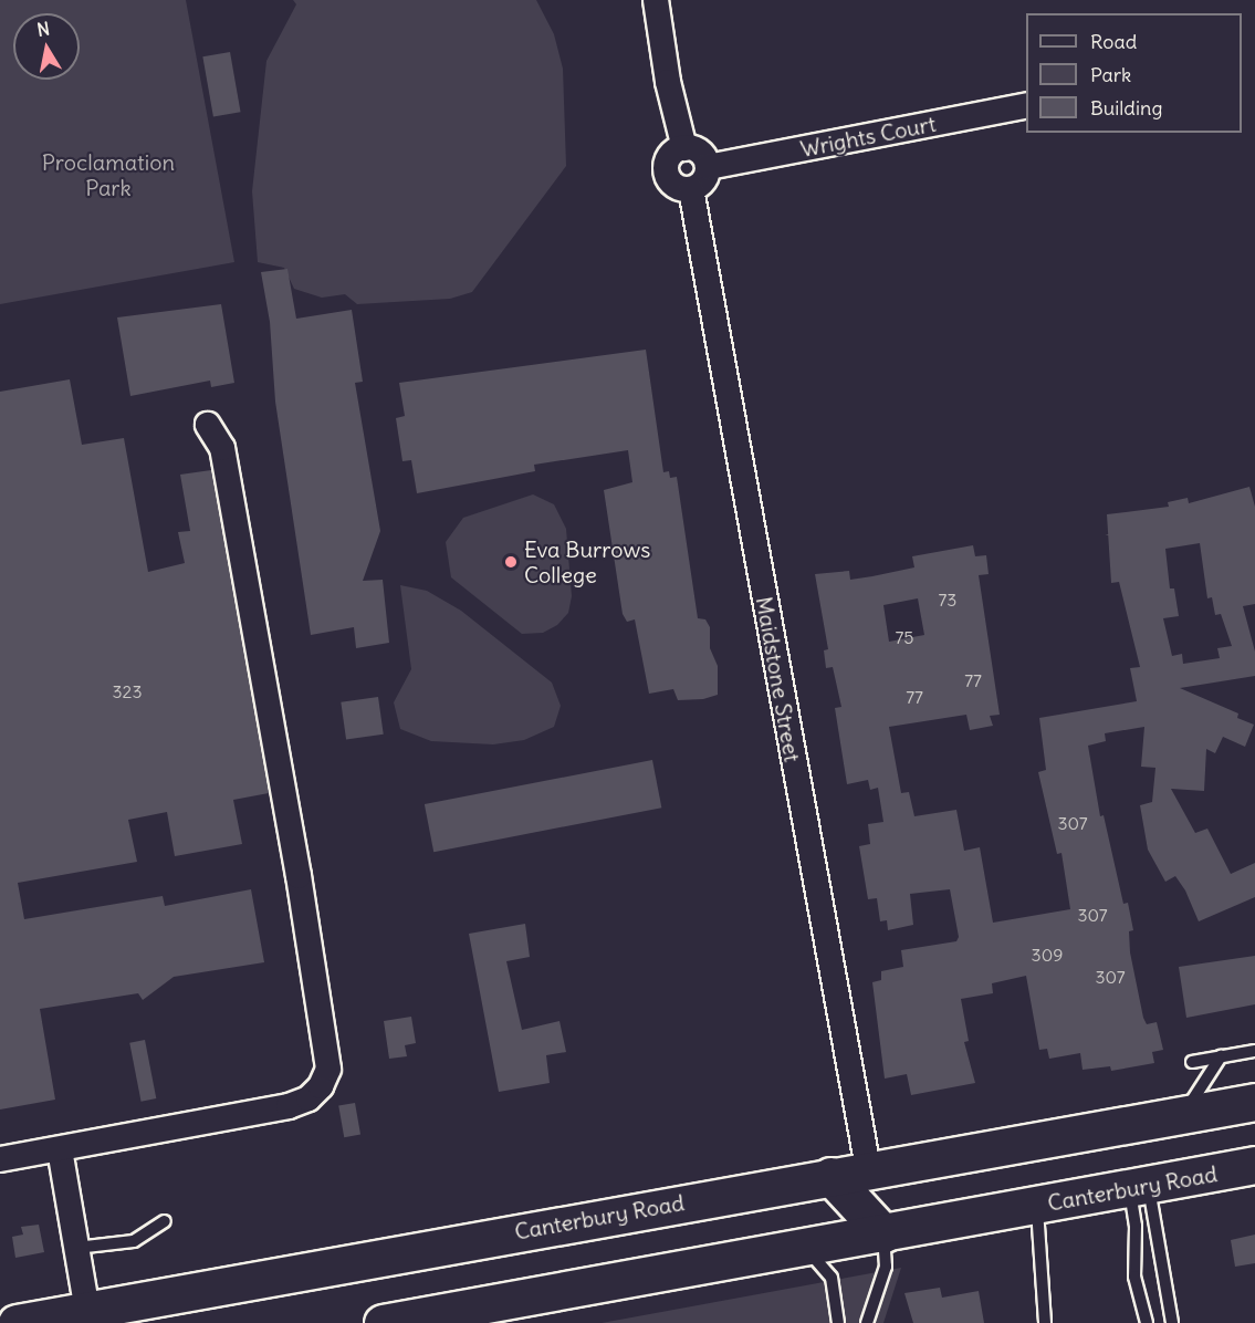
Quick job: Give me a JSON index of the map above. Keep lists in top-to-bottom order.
{
  "streets": {
    "main road": ["Canterbury Road"],
    "street": ["Wrights Court", "Maidstone Street"]
  },
  "crossings": [
    ["Wrights Court", "Maidstone Street"],
    ["Maidstone Street", "Canterbury Road"]
  ],
  "parks": ["Proclamation Park"],
  "places": ["Eva Burrows College"],
  "house_numbers": [
    "73",
    "75",
    "77",
    "323",
    "77",
    "307",
    "307",
    "309",
    "307"
  ],
  "legend": ["Road", "Park", "Building"],
  "north": "top"
}
